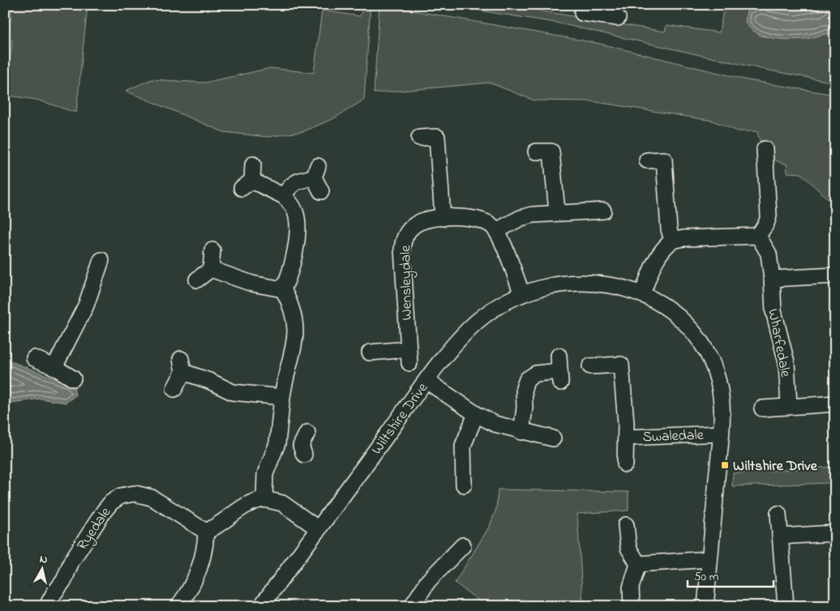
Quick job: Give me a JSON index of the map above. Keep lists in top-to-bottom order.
{
  "streets": {
    "street": [
      "Wensleydale",
      "Wharfedale",
      "Wiltshire Drive",
      "Swaledale",
      "Ryedale"
    ]
  },
  "crossings": [
    ["Wiltshire Drive", "Swaledale"]
  ],
  "places": {
    "transit": ["Wiltshire Drive"]
  },
  "scale_bar": "50 m",
  "north": "top"
}
